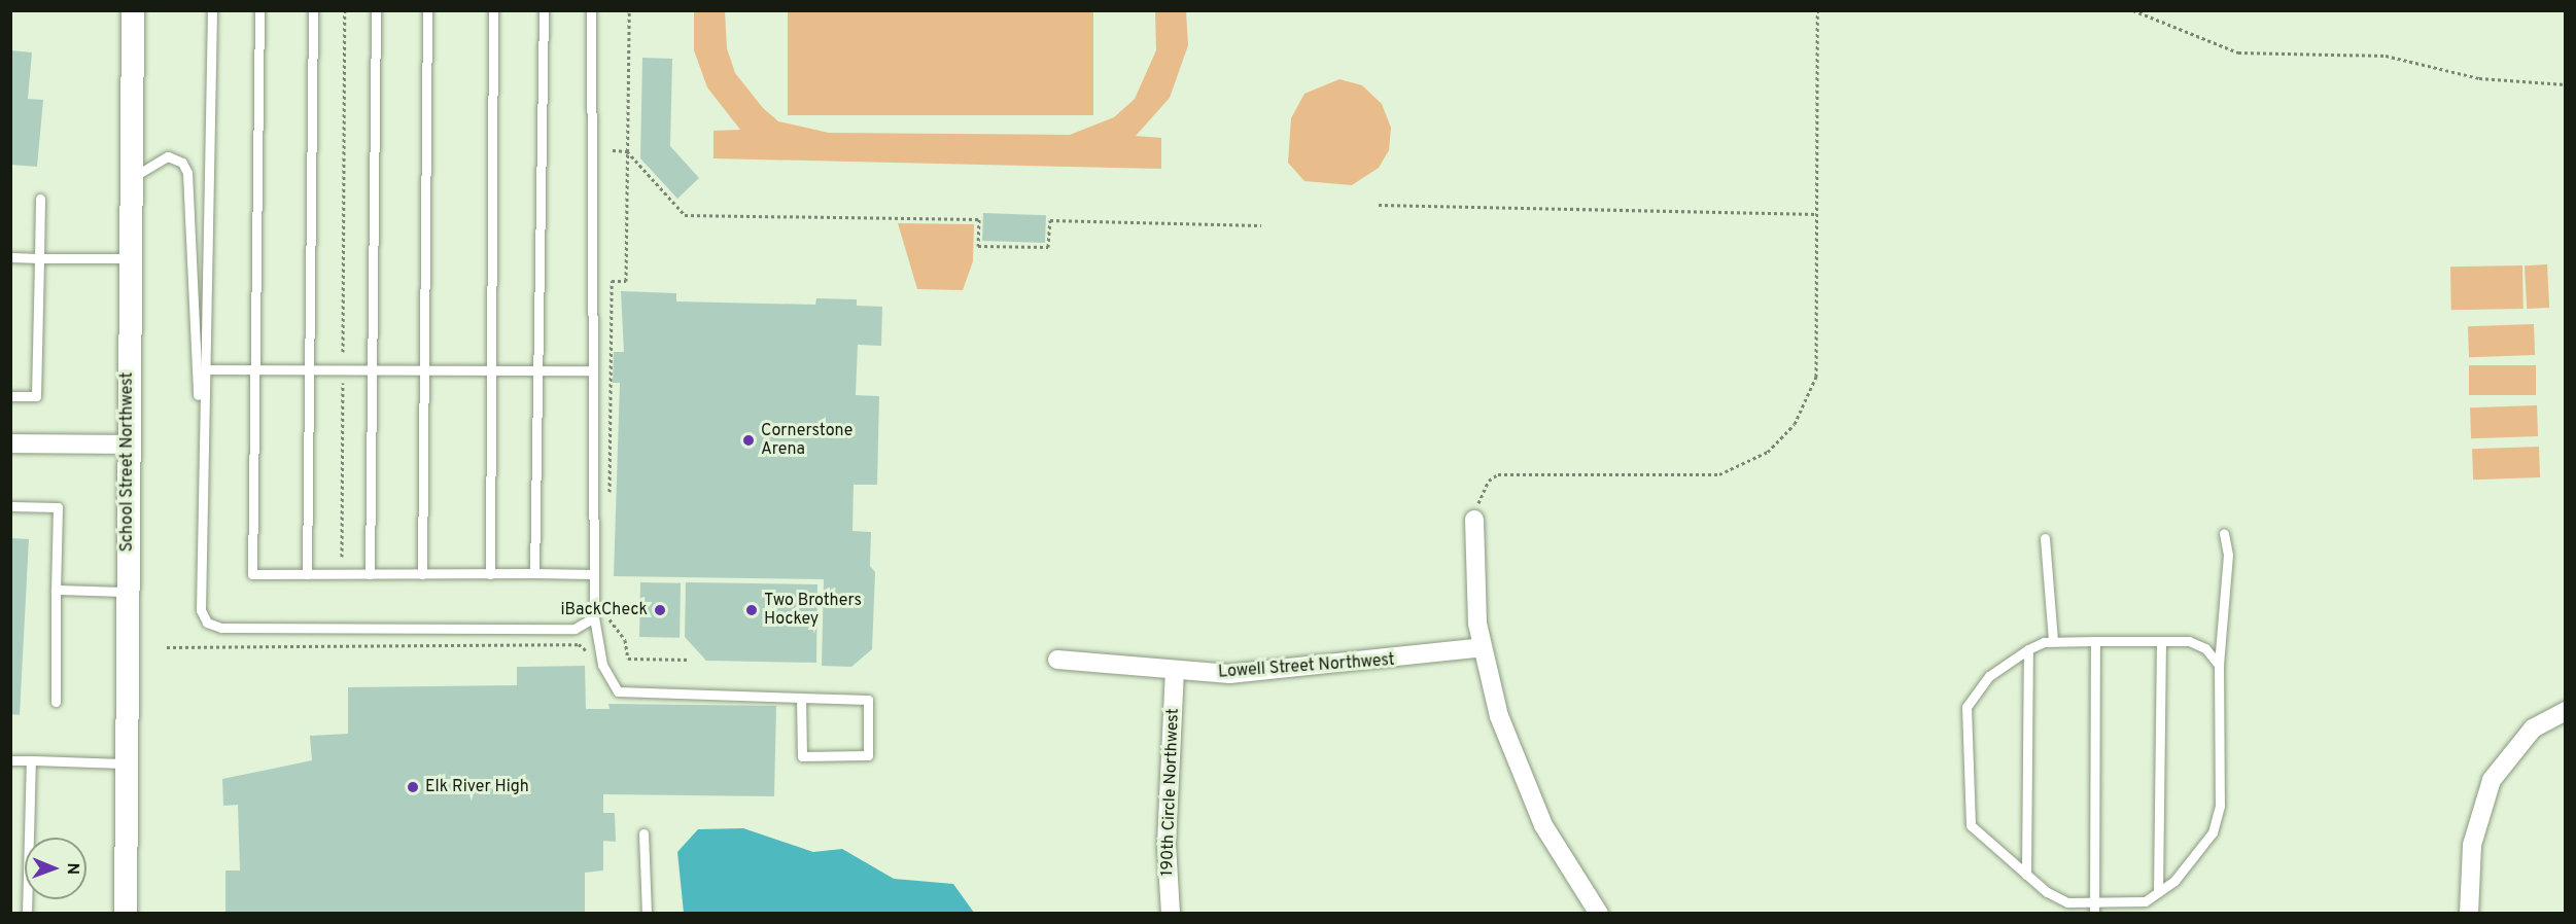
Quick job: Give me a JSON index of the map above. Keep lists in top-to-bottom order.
{
  "streets": {
    "street": ["School Street Northwest", "Lowell Street Northwest", "190th Circle Northwest"]
  },
  "crossings": [
    ["Lowell Street Northwest", "190th Circle Northwest"]
  ],
  "places": [
    "Cornerstone Arena",
    "iBackCheck",
    "Two Brothers Hockey",
    "Elk River High"
  ],
  "north": "right"
}
